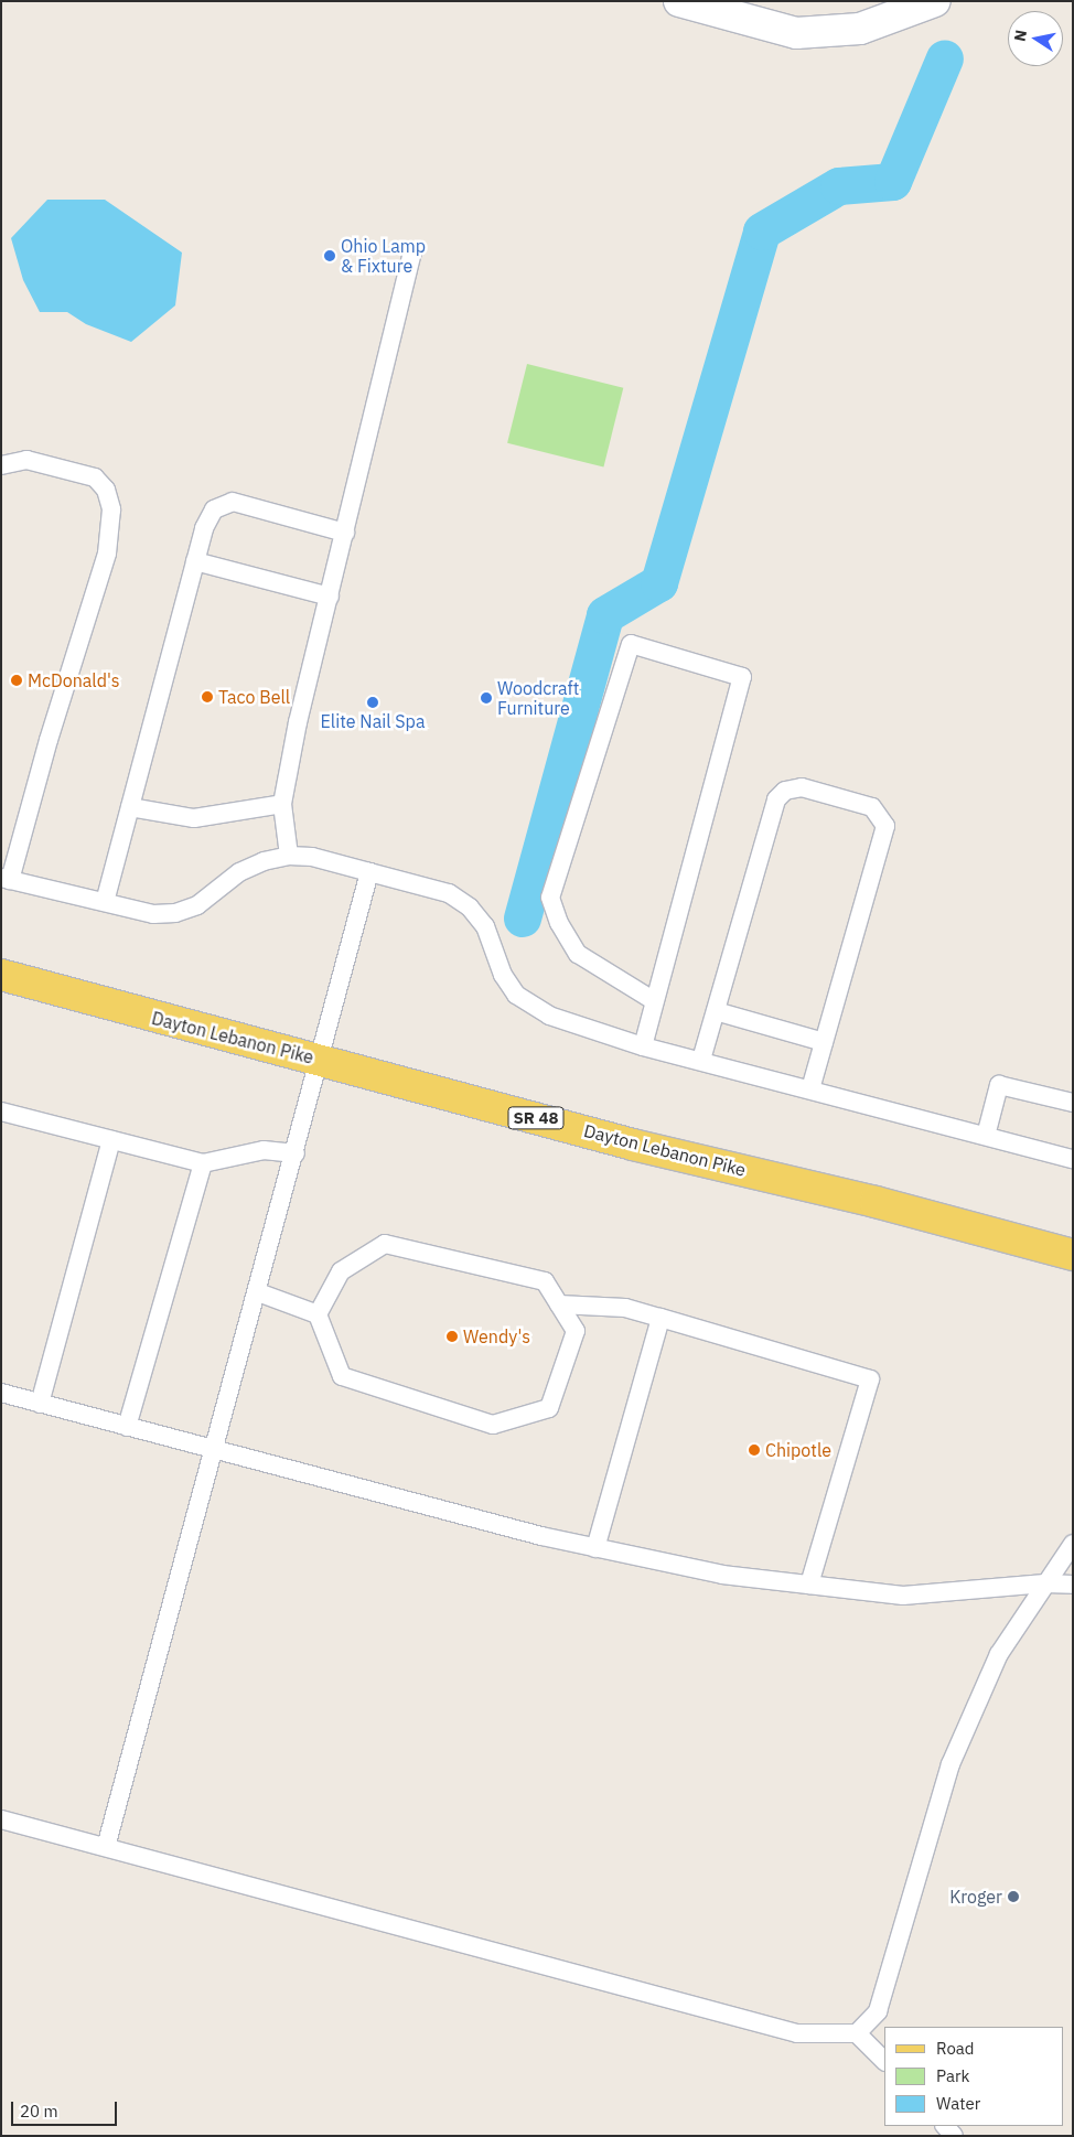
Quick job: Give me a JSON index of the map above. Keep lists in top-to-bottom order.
{
  "streets": {
    "main road": ["Dayton Lebanon Pike", "SR 48"]
  },
  "places": [
    "Ohio Lamp & Fixture",
    "McDonald's",
    "Taco Bell",
    "Woodcraft Furniture",
    "Elite Nail Spa",
    "Wendy's",
    "Chipotle",
    "Kroger"
  ],
  "legend": ["Road", "Park", "Water"],
  "scale_bar": "20 m",
  "north": "left"
}
